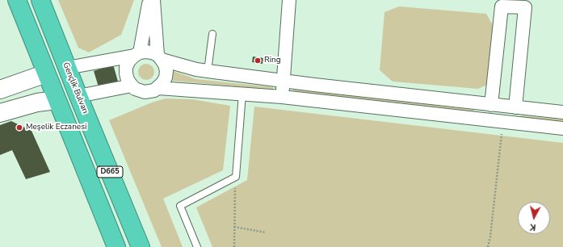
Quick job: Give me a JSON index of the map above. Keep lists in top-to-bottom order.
{
  "streets": {
    "highway": ["Gençlik Bulvarı", "D665"]
  },
  "places": ["Ring", "Meşelik Eczanesi"],
  "north": "bottom"
}
